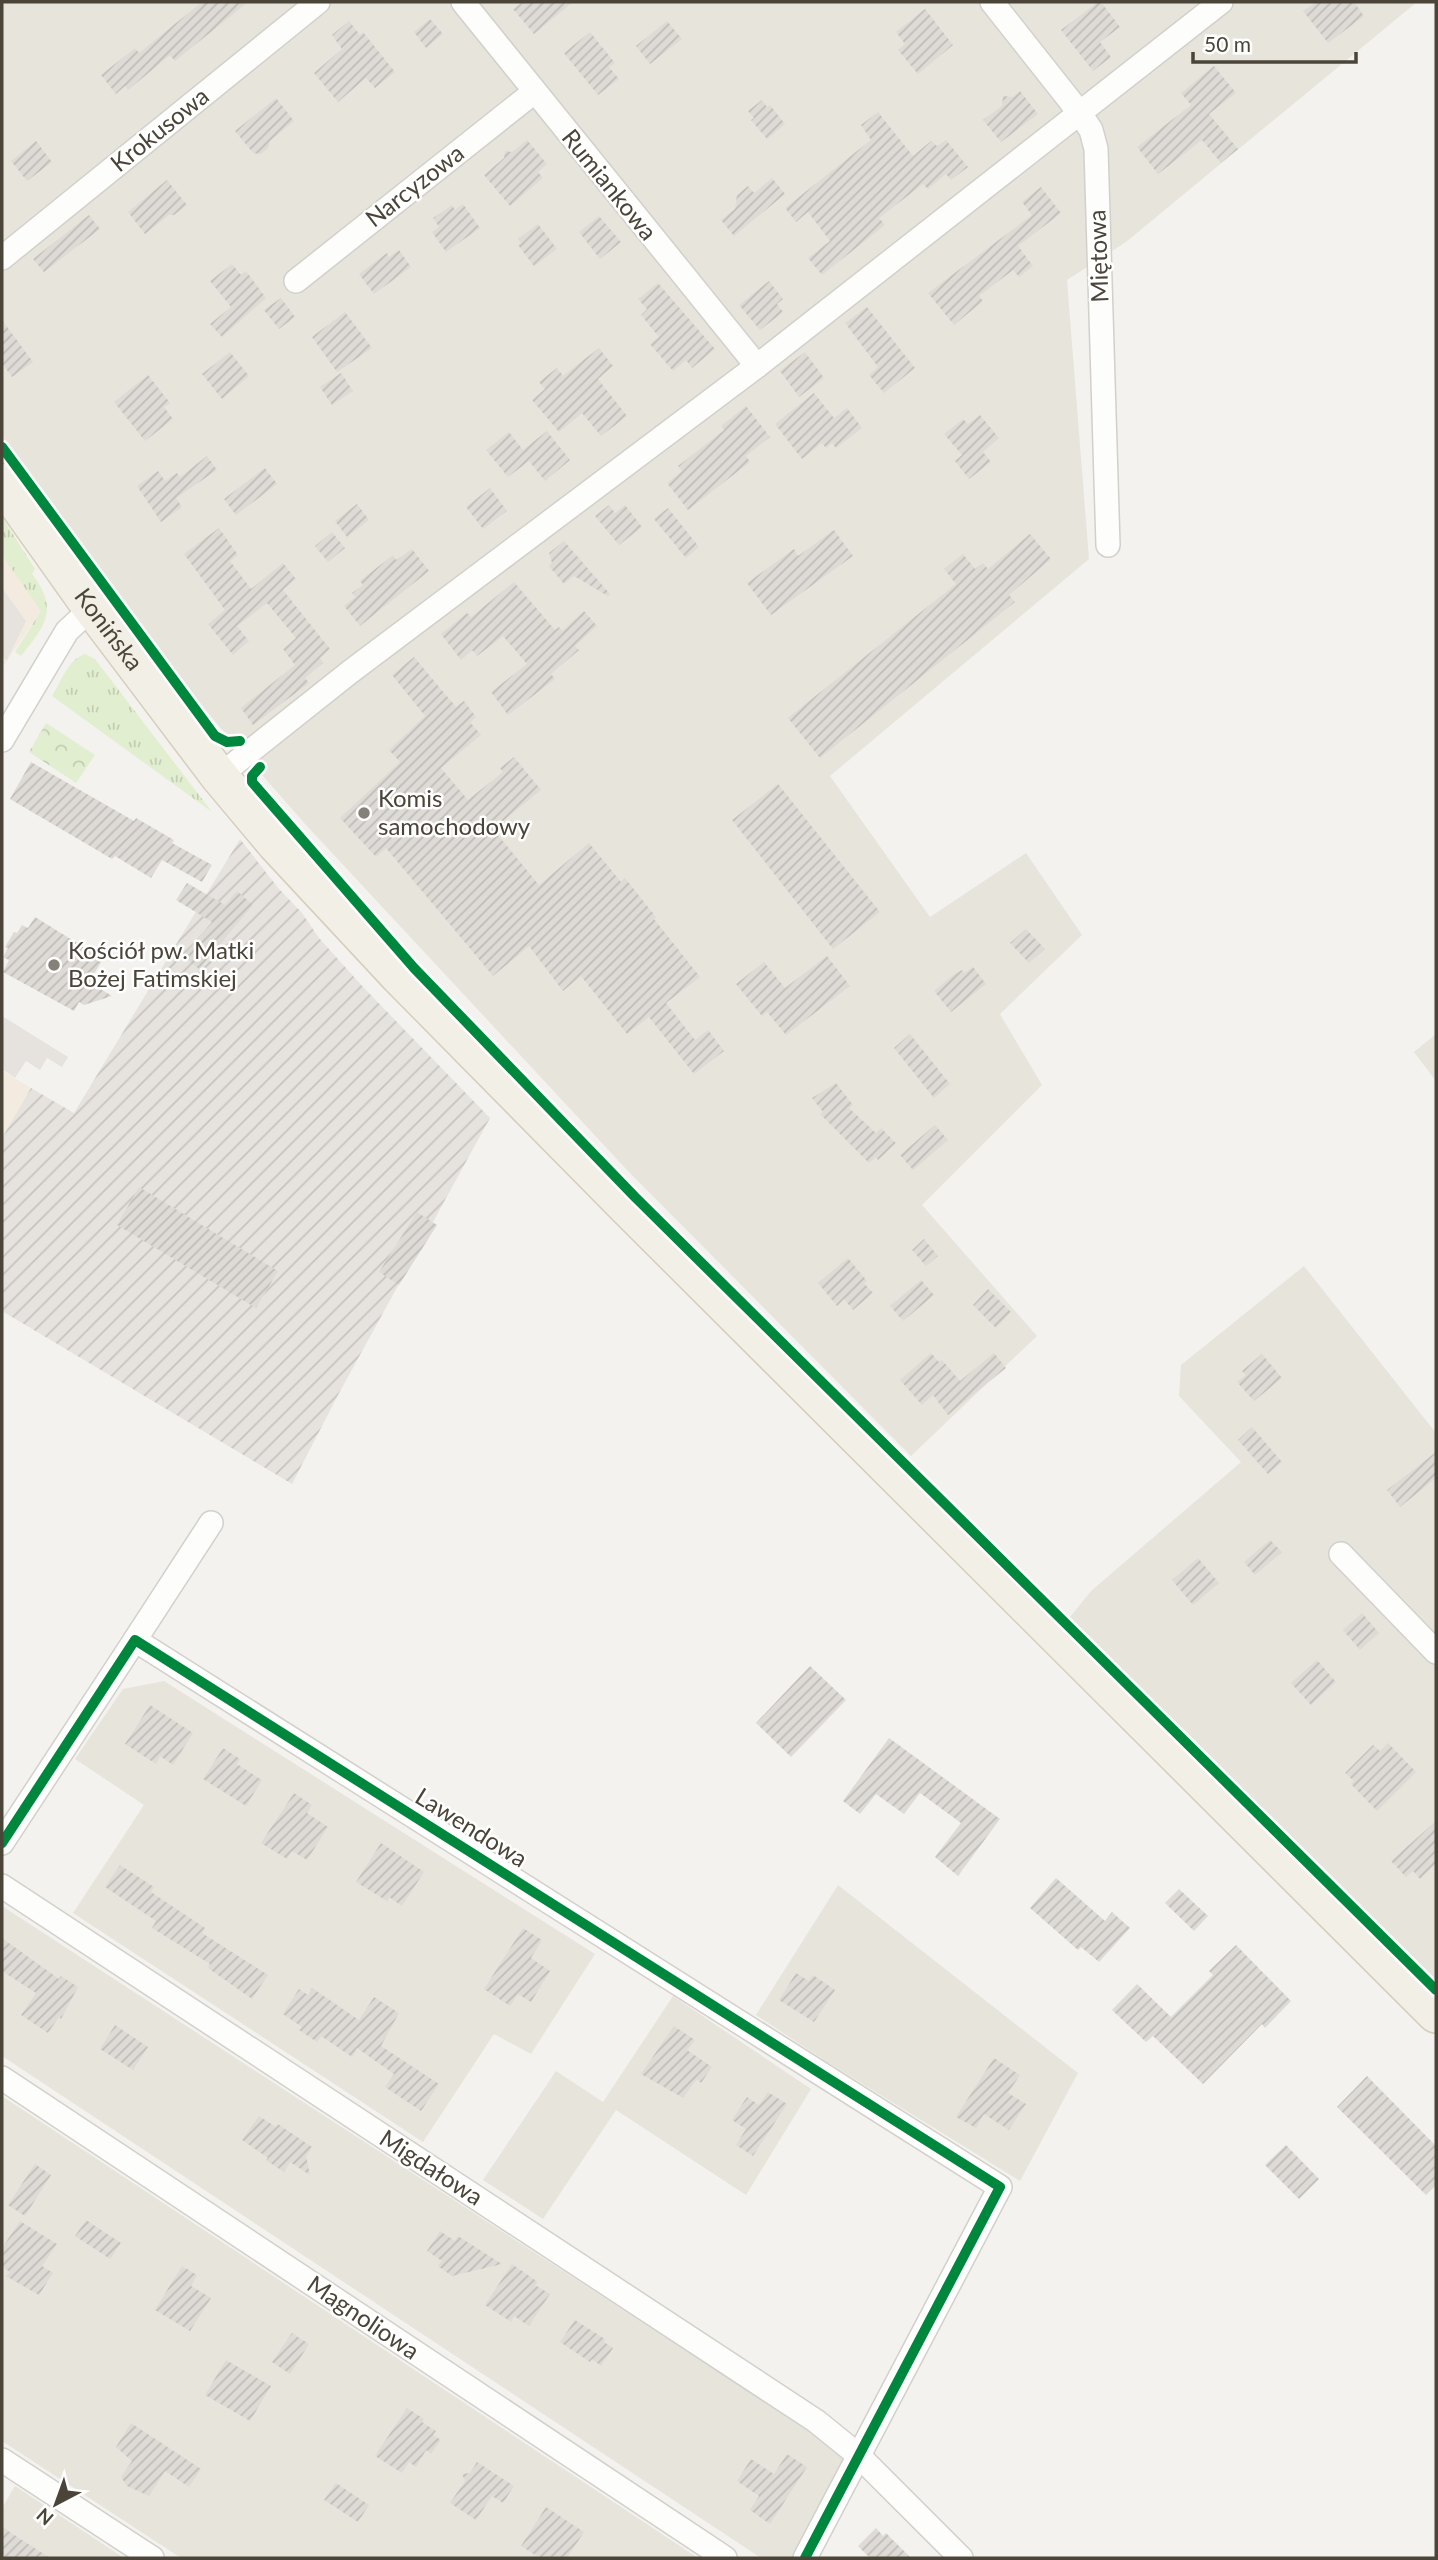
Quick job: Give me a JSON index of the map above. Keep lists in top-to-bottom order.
{
  "streets": {
    "main road": ["Konińska"],
    "street": [
      "Krokusowa",
      "Rumiankowa",
      "Narcyzowa",
      "Miętowa",
      "Lawendowa",
      "Migdałowa",
      "Magnoliowa"
    ]
  },
  "crossings": [
    ["Rumiankowa", "Narcyzowa"],
    ["Lawendowa", "Migdałowa"]
  ],
  "places": ["Komis samochodowy", "Kościół pw. Matki Bożej Fatimskiej"],
  "scale_bar": "50 m",
  "north": "bottom left"
}
